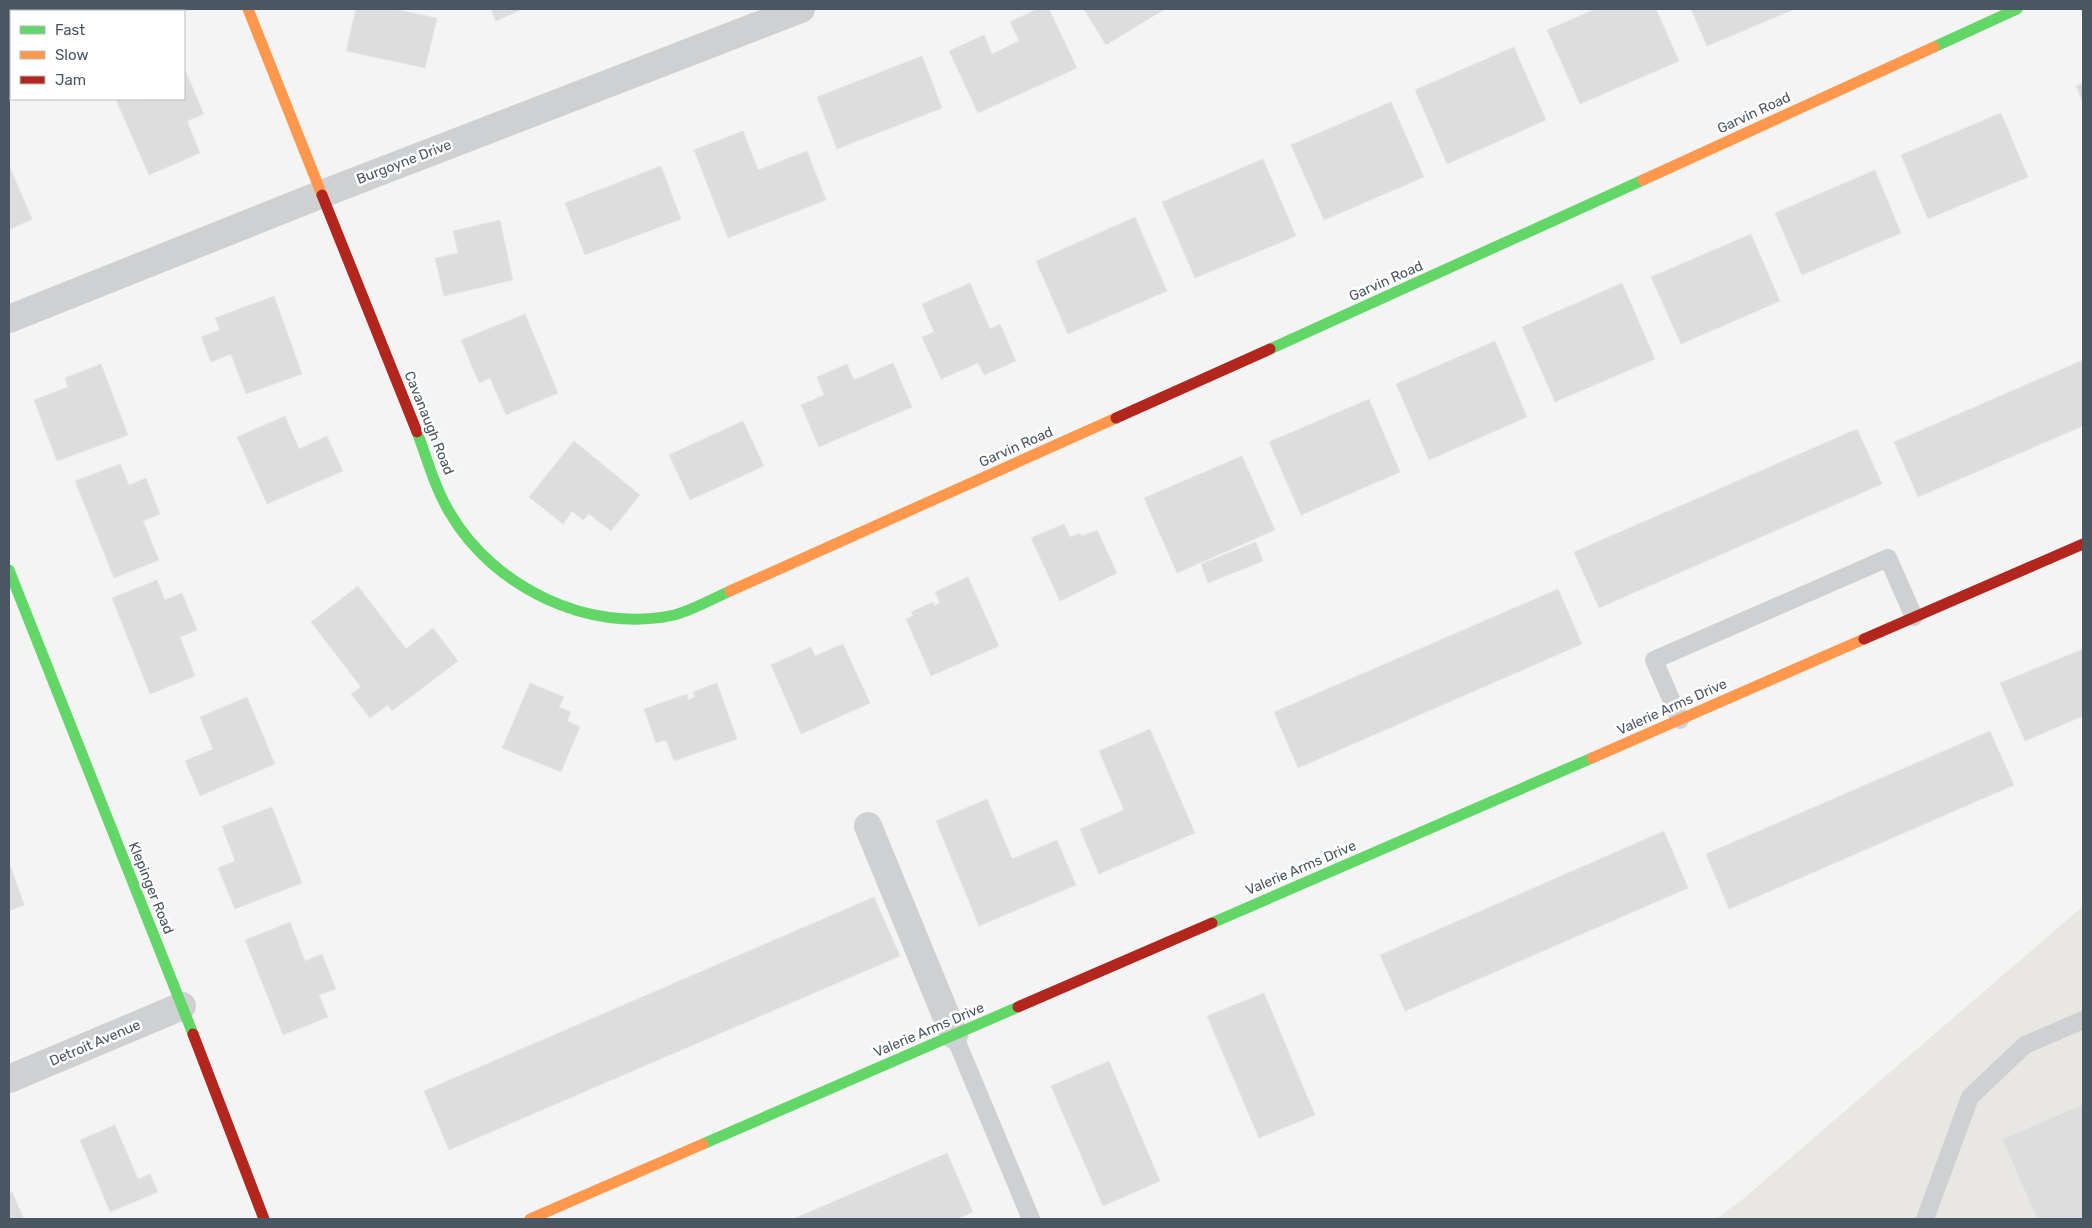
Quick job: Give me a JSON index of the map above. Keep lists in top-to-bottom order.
{
  "streets": {
    "street": [
      "Garvin Road",
      "Burgoyne Drive",
      "Cavanaugh Road",
      "Valerie Arms Drive",
      "Klepinger Road",
      "Detroit Avenue"
    ]
  },
  "crossings": [
    ["Garvin Road", "Cavanaugh Road"],
    ["Burgoyne Drive", "Cavanaugh Road"],
    ["Klepinger Road", "Detroit Avenue"]
  ],
  "legend": ["Fast", "Slow", "Jam"]
}
